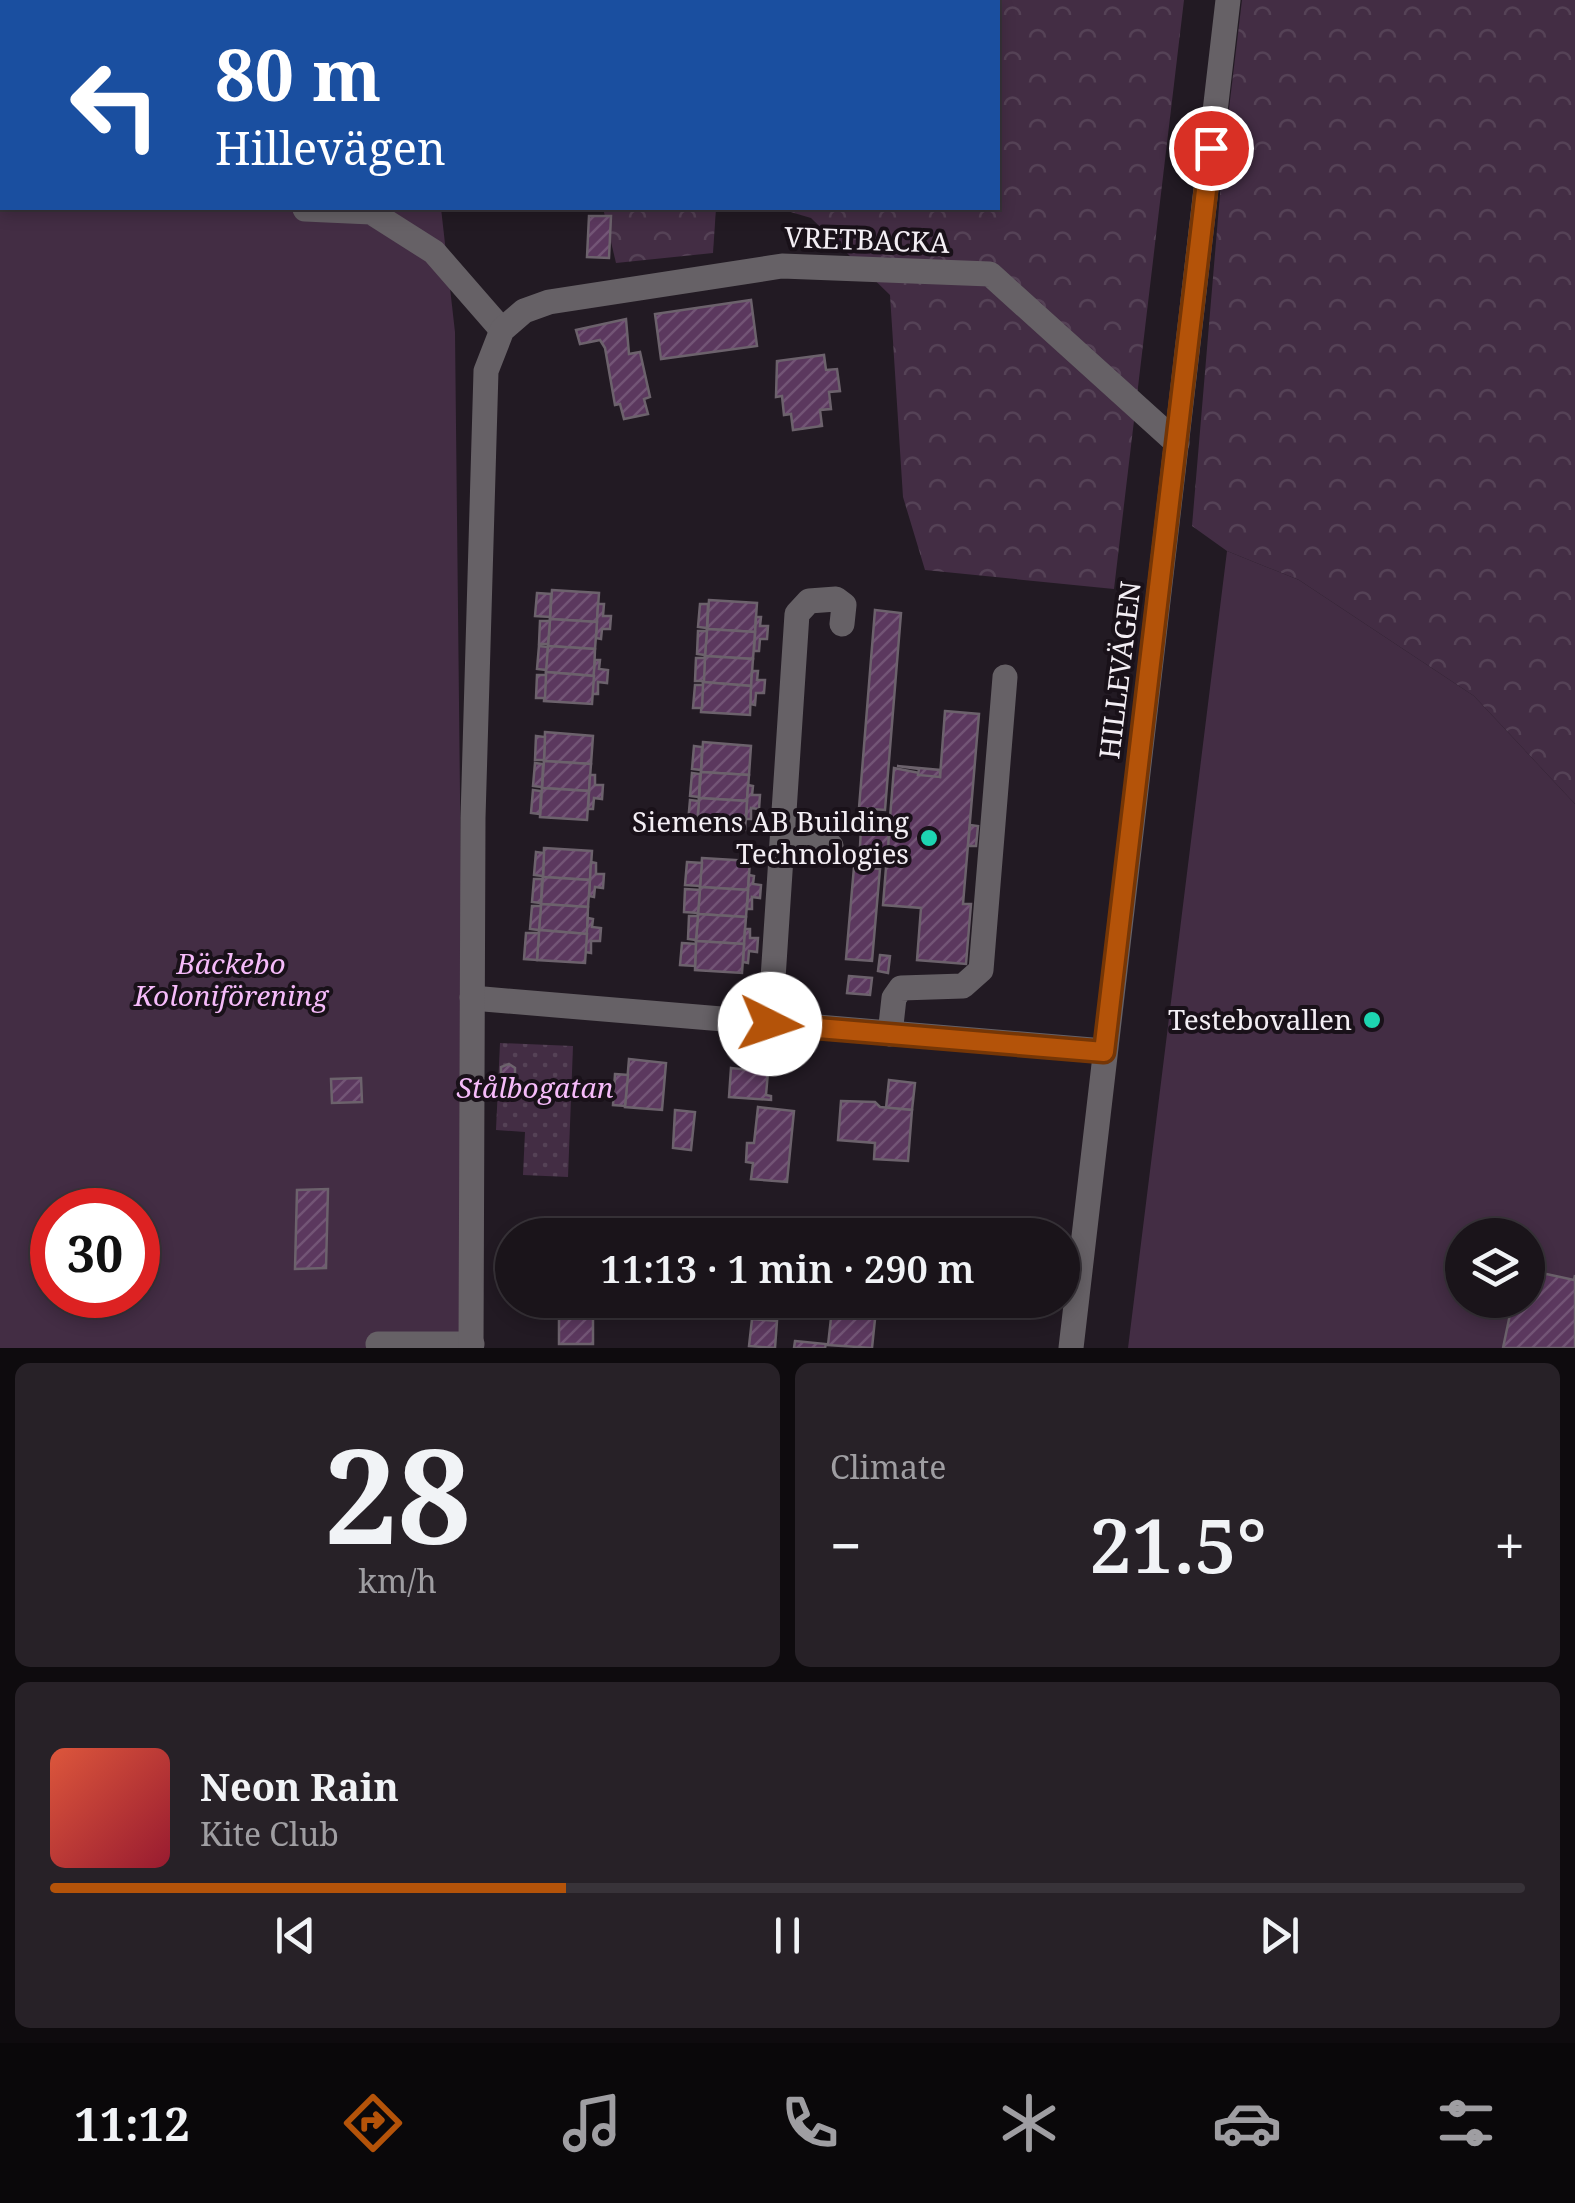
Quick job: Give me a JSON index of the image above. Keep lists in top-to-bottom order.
{
  "streets": {
    "street": ["VRETBACKA", "HILLEVÄGEN"]
  },
  "crossings": [
    ["VRETBACKA", "HILLEVÄGEN"]
  ],
  "parks": ["Bäckebo Koloniförening", "Stålbogatan"],
  "places": ["Siemens AB Building Technologies", "Testebovallen"],
  "page": {
    "turn": ["80 m", "Hillevägen"],
    "limit": "30",
    "trip": "11:13 · 1 min · 290 m",
    "tile": [
      ["28", "km/h"],
      "Climate"
    ],
    "heat": ["−", "21.5°", "+"],
    "song": ["Neon Rain", "Kite Club"],
    "tabs": "11:12"
  }
}
